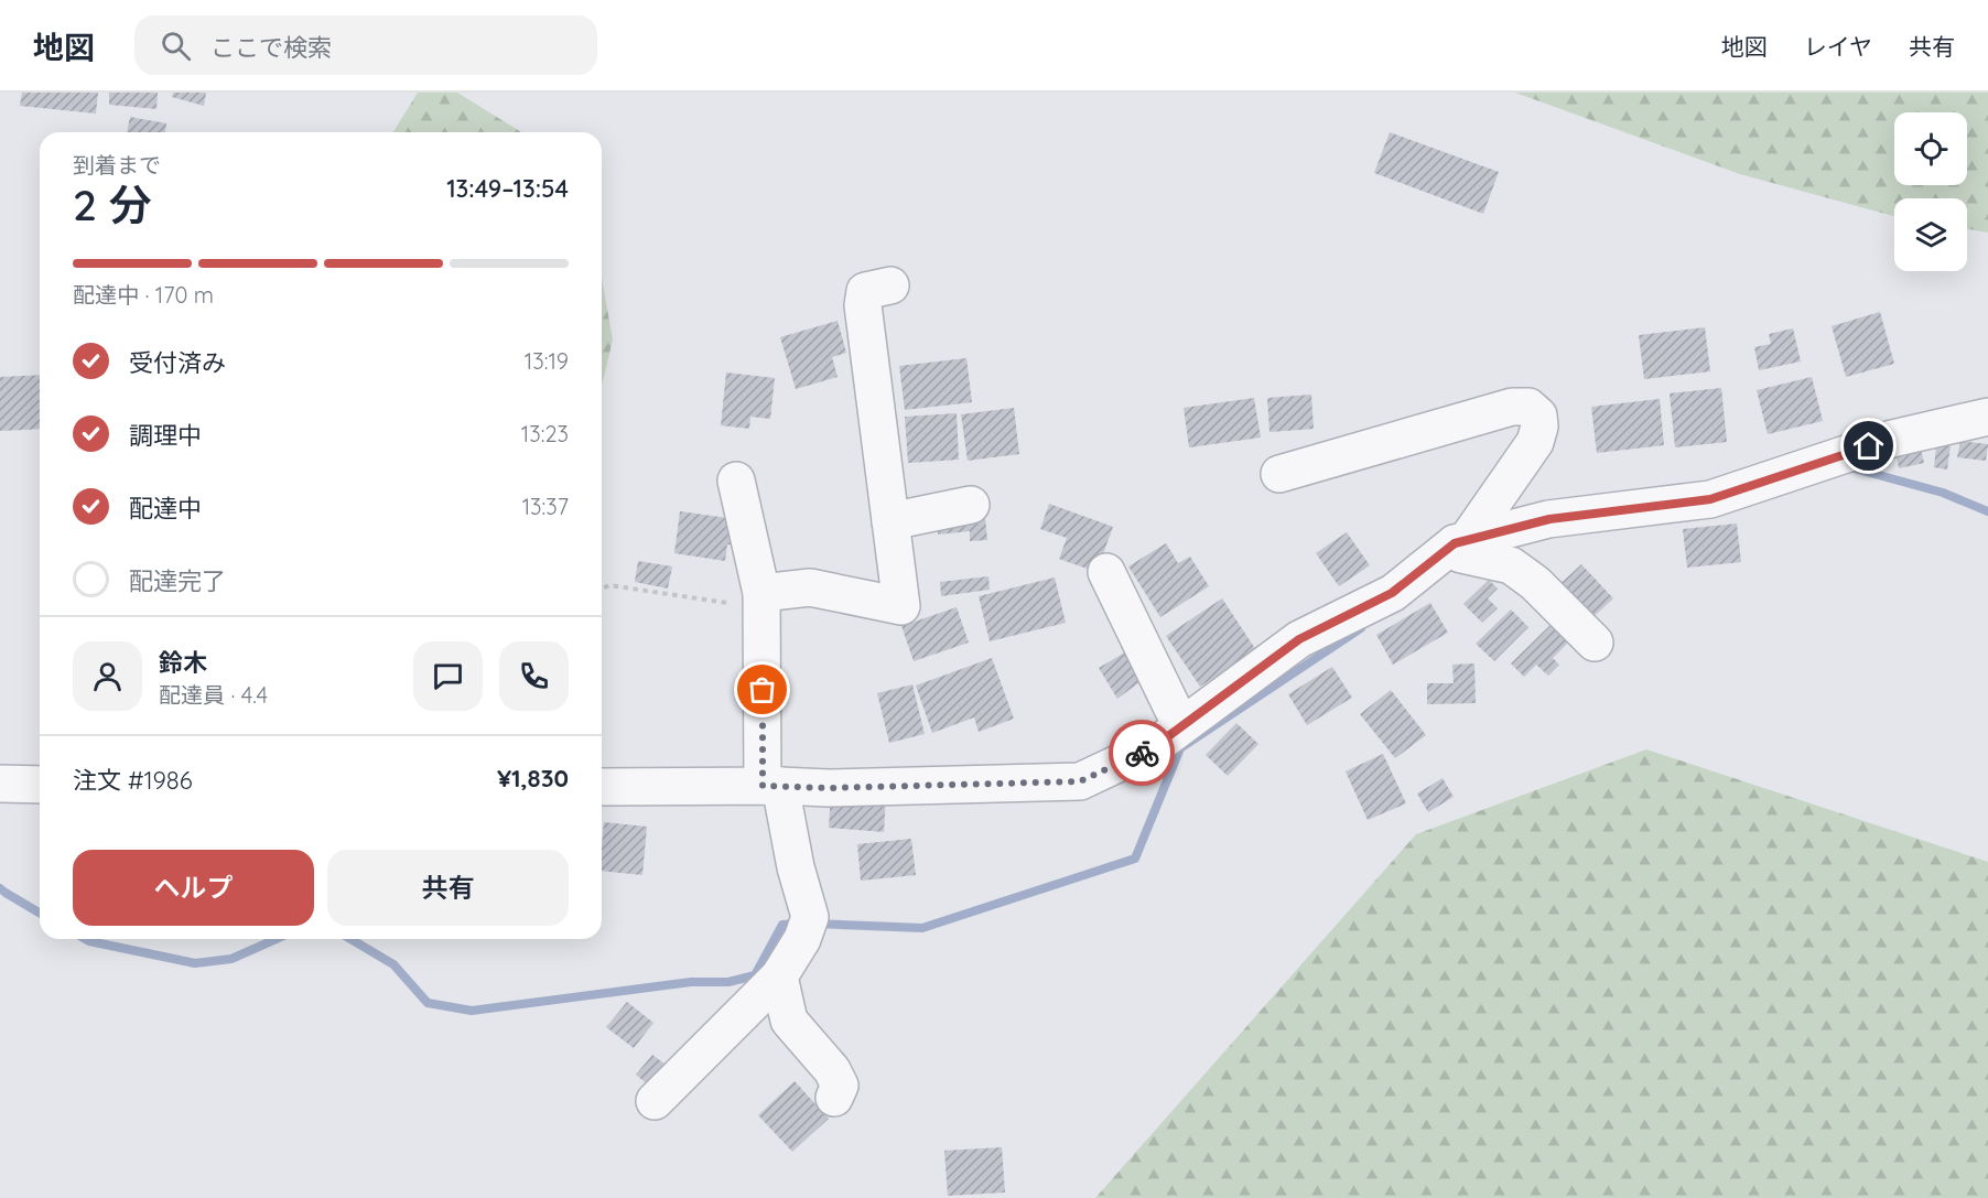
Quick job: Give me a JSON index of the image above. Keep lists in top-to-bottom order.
{
  "page": {
    "header": "地図",
    "search": "ここで検索",
    "nav": ["地図", "レイヤ", "共有"],
    "heading": ["2 分", "到着まで", "13:49–13:54"],
    "panel": [
      "鈴木",
      "配達員 · 4.4",
      "注文 #1986",
      "¥1,830"
    ],
    "bar": "配達中 · 170 m",
    "list": [
      ["受付済み", "13:19"],
      ["調理中", "13:23"],
      ["配達中", "13:37"],
      "配達完了"
    ],
    "buttons": ["ヘルプ", "共有"]
  }
}
